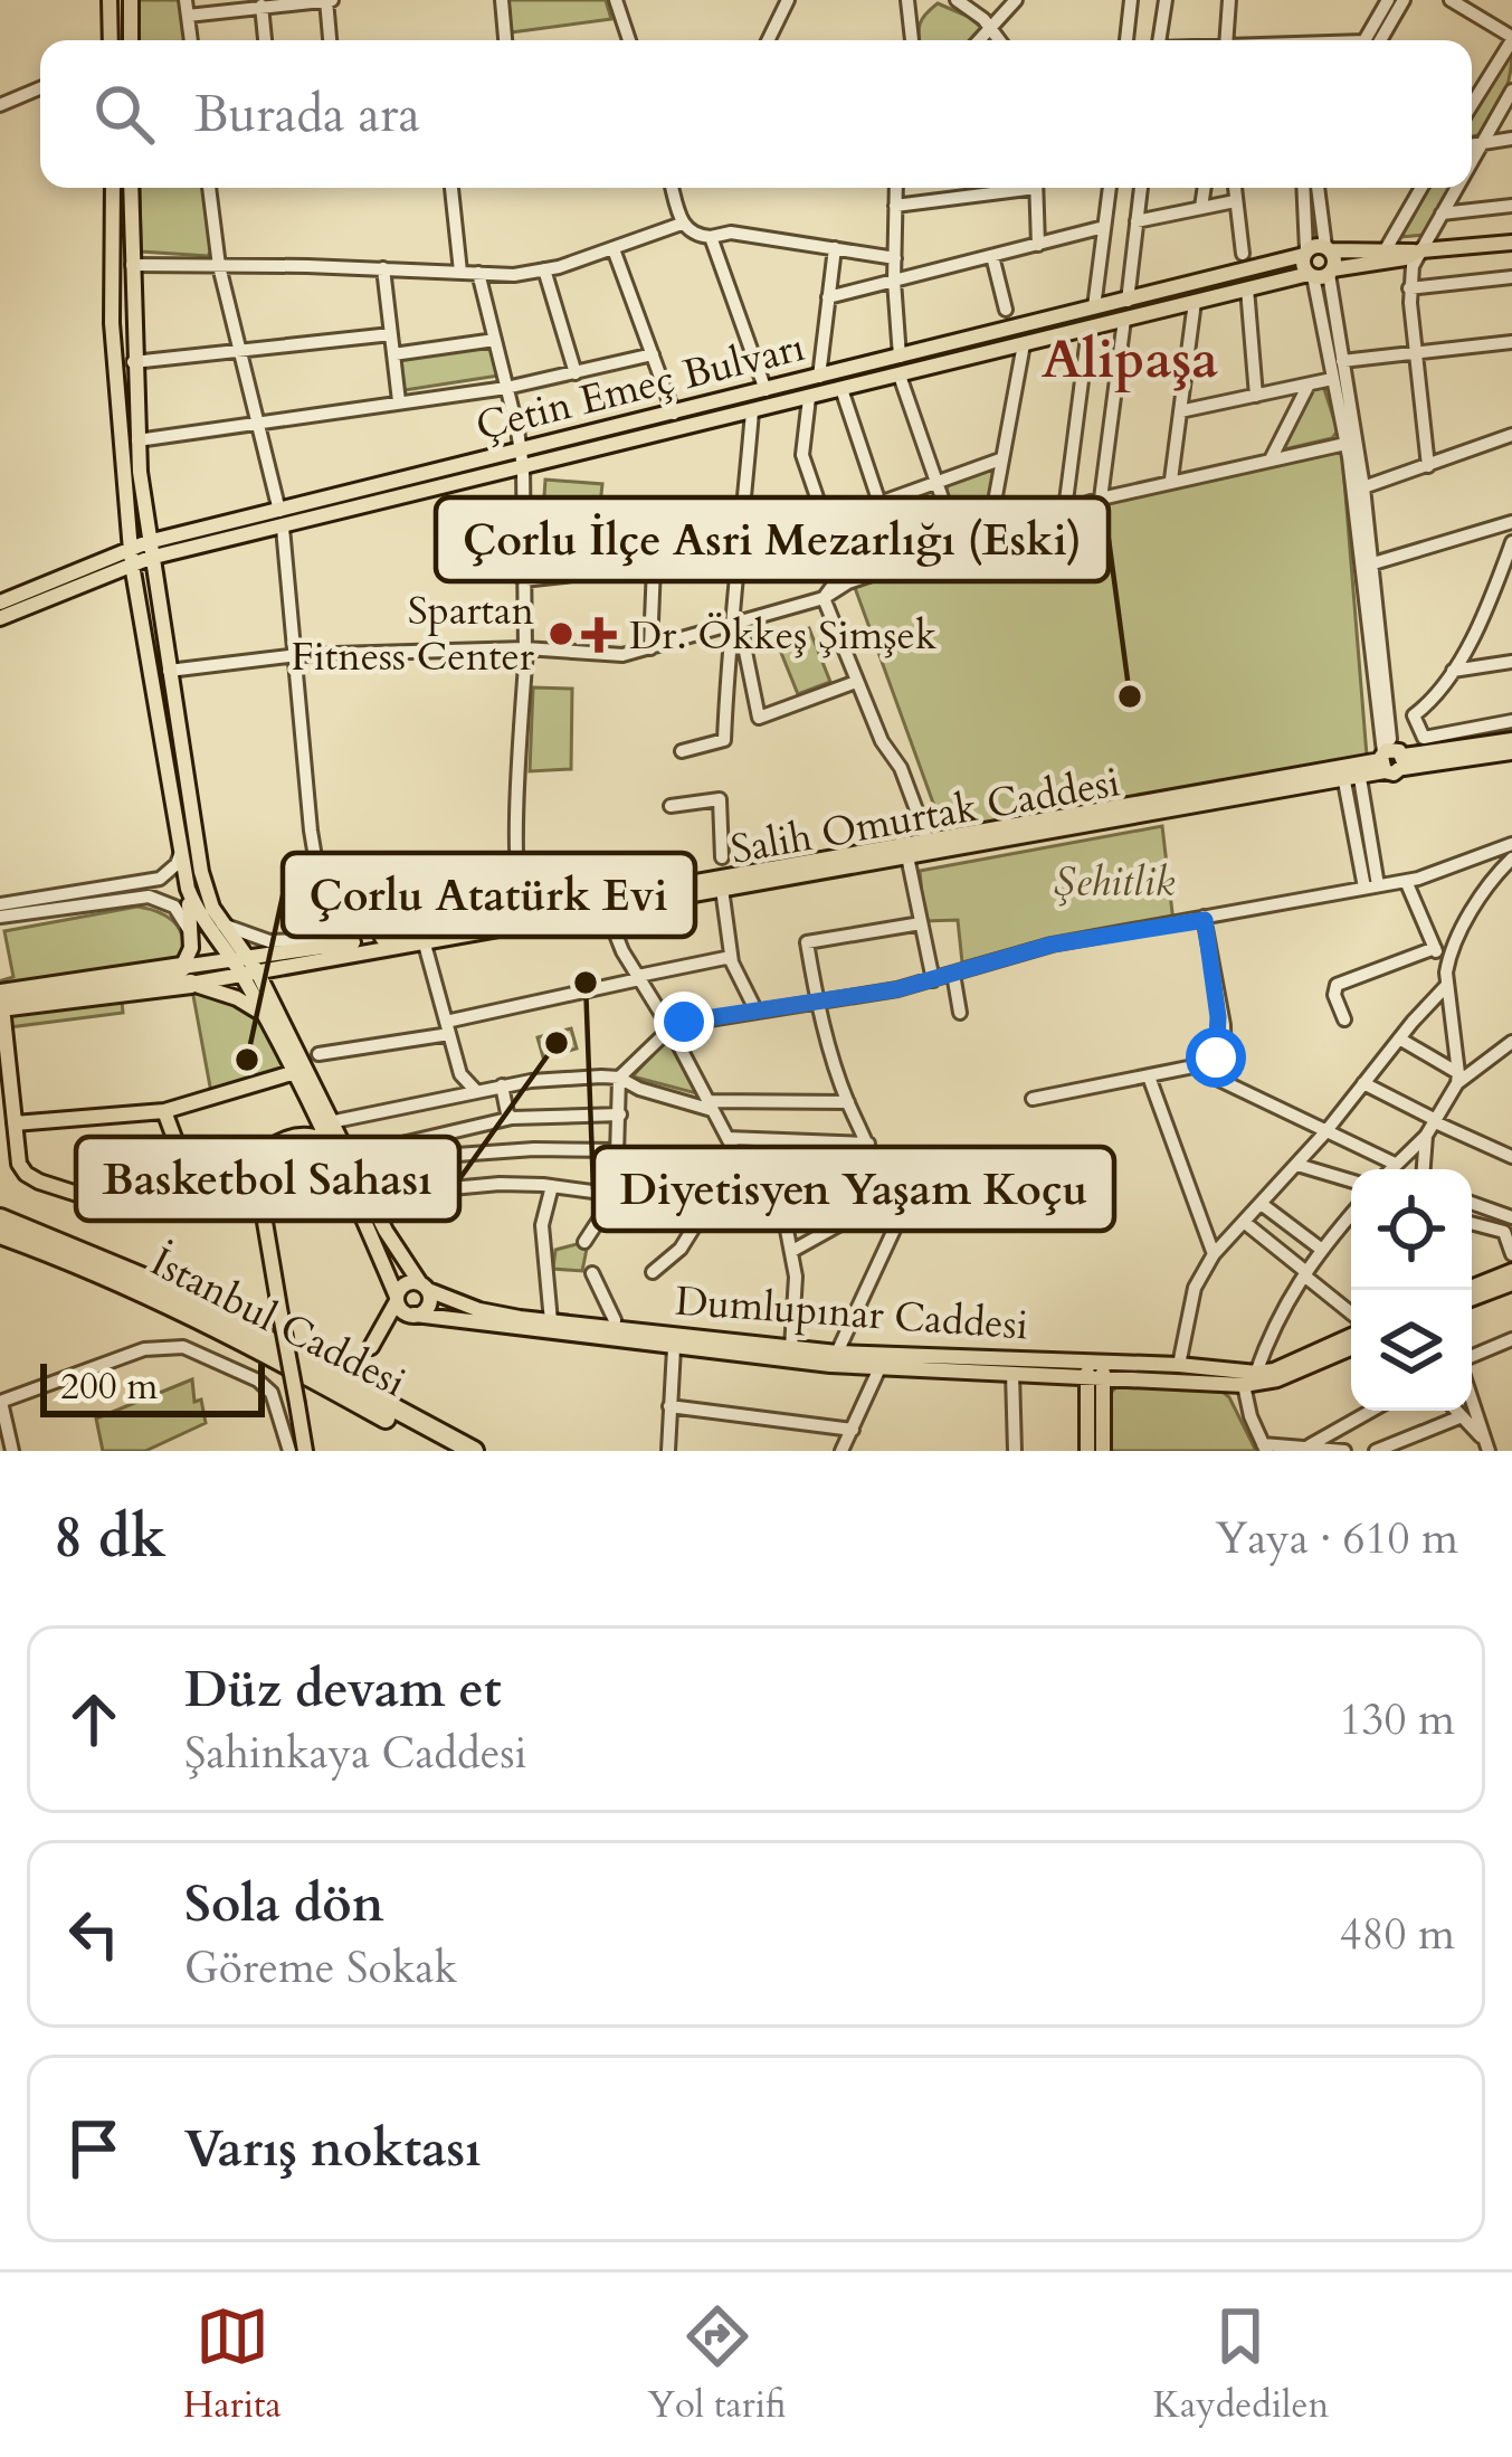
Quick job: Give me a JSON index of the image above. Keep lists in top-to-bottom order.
{
  "streets": {
    "highway": ["Salih Omurtak Caddesi", "İstanbul Caddesi"],
    "main road": ["Çetin Emeç Bulvarı", "Dumlupınar Caddesi"]
  },
  "districts": ["Alipaşa"],
  "parks": ["Şehitlik"],
  "places": {
    "other": [
      "Spartan Fitness Center",
      "Çorlu İlçe Asri Mezarlığı (Eski)",
      "Diyetisyen Yaşam Koçu",
      "Basketbol Sahası",
      "Çorlu Atatürk Evi"
    ],
    "health": ["Dr. Ökkeş Şimşek"]
  },
  "scale_bar": "200 m",
  "page": {
    "search": "Burada ara",
    "scale": "200 m",
    "heading": ["8 dk", "Yaya · 610 m"],
    "list": [
      ["Düz devam et", "Şahinkaya Caddesi", "130 m"],
      ["Sola dön", "Göreme Sokak", "480 m"],
      "Varış noktası"
    ],
    "nav": ["Harita", "Yol tarifi", "Kaydedilen"]
  }
}
